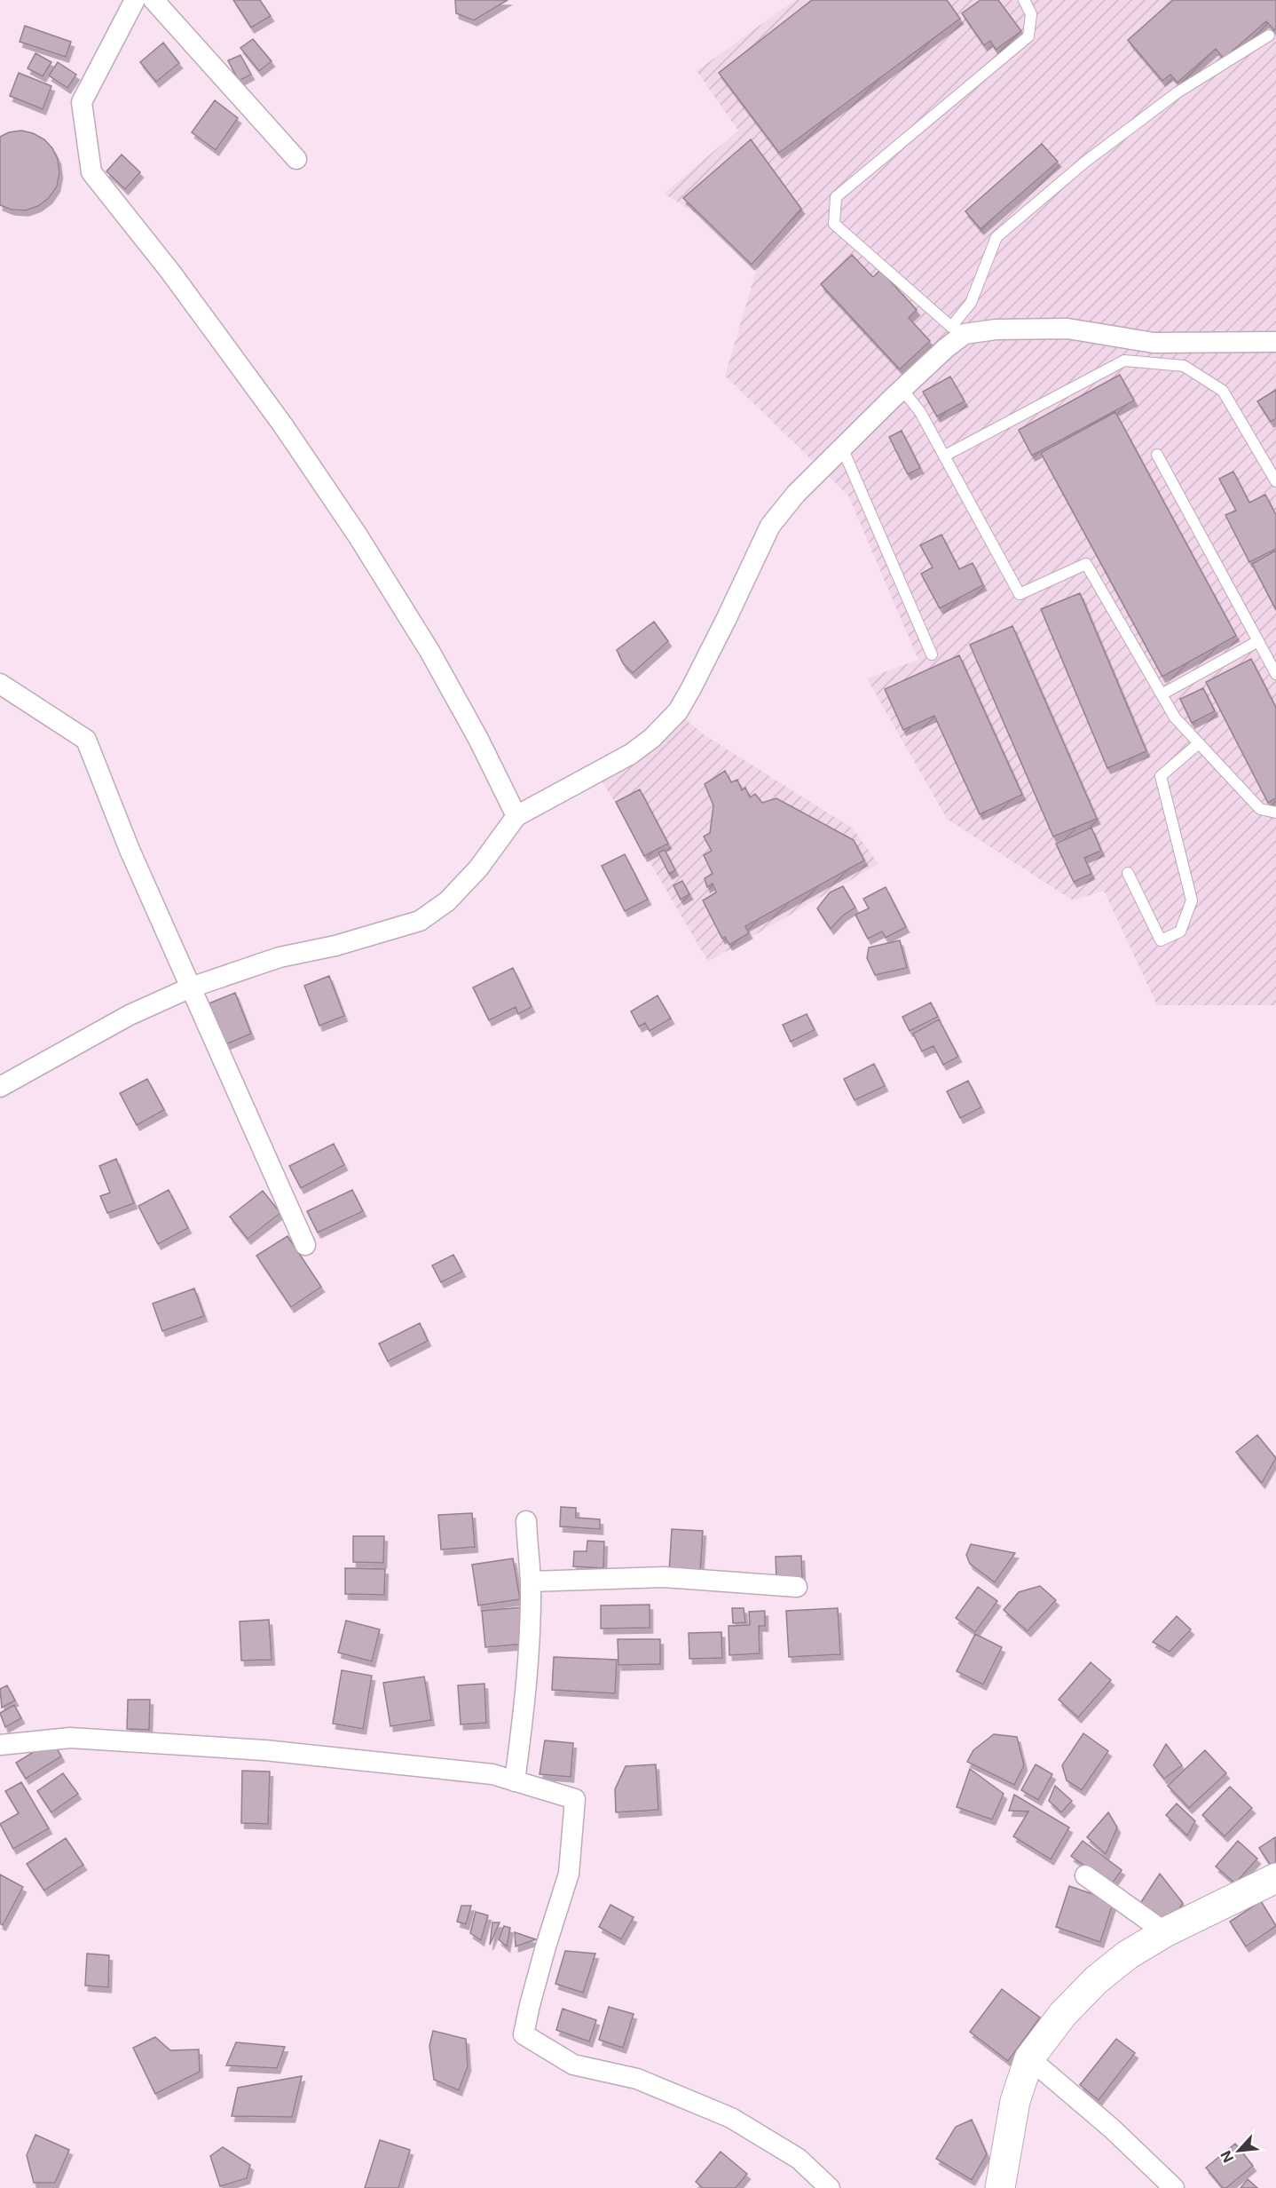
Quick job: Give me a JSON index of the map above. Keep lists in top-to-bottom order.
{
  "north": "bottom left"
}
